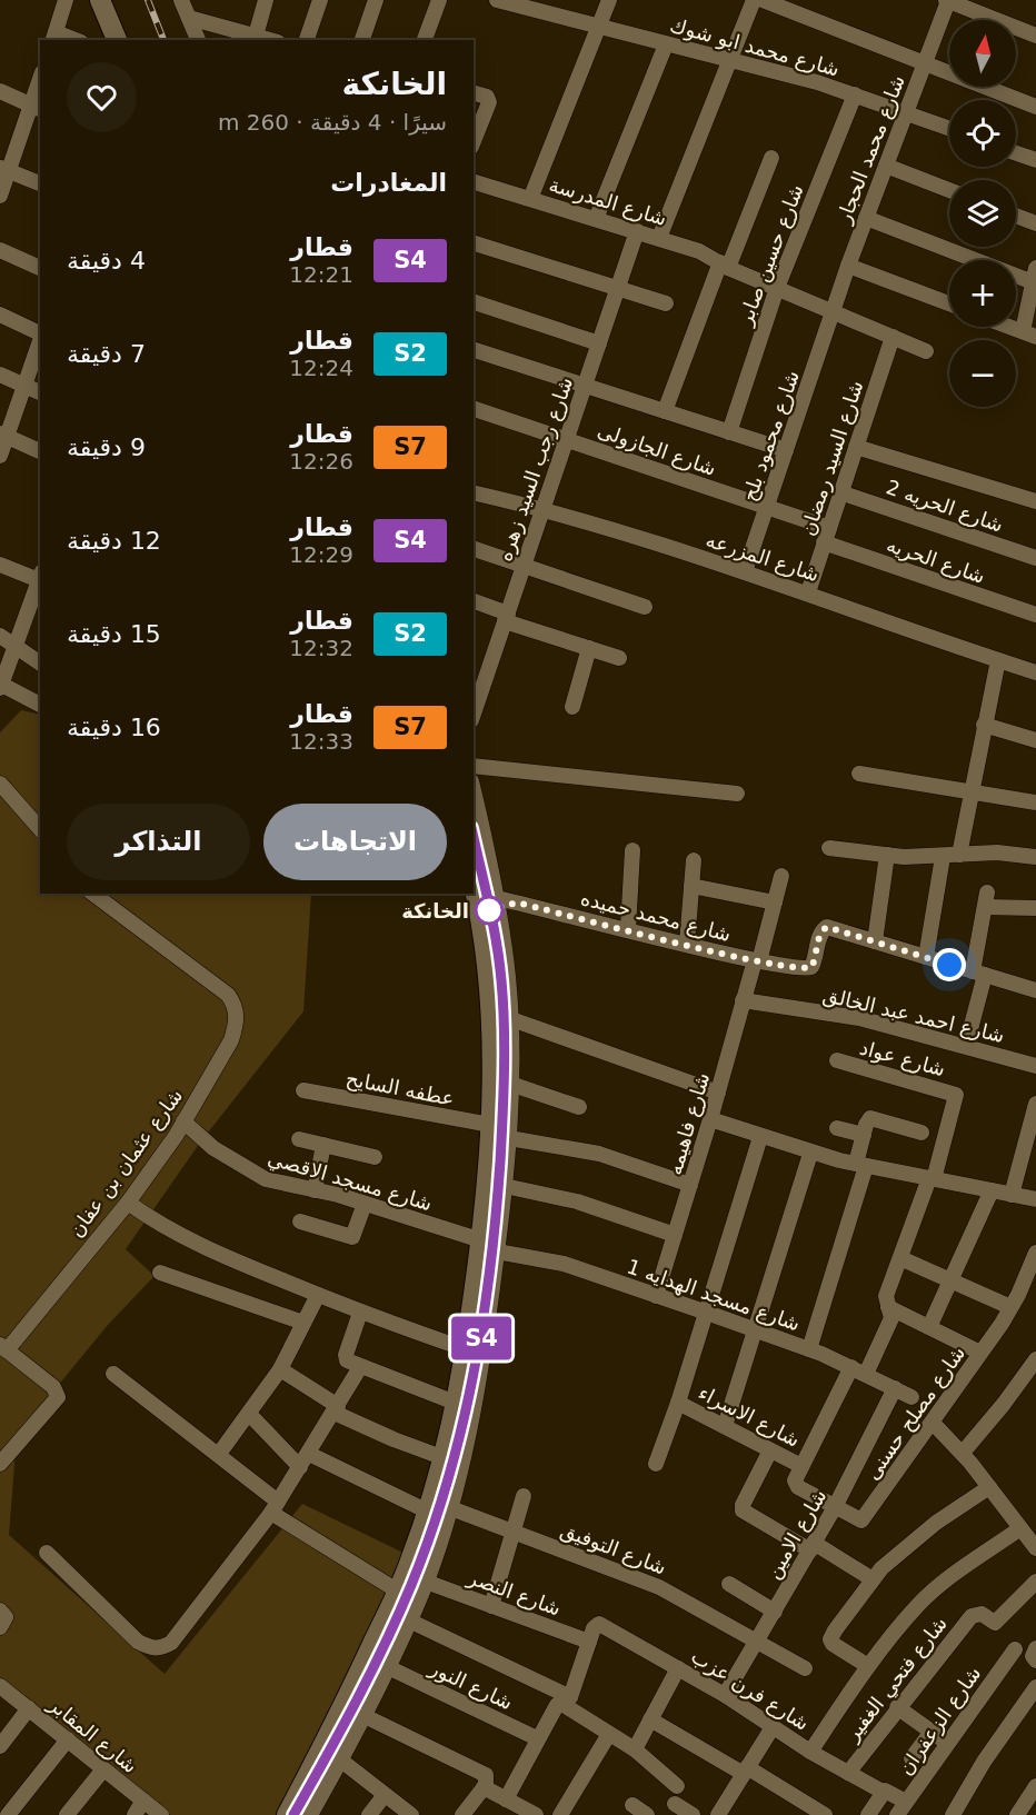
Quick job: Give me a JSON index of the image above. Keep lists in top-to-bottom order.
{
  "streets": {
    "street": [
      "شارع محمد ابو شوك",
      "شارع محمد الحجار",
      "شارع المدرسة",
      "شارع حسين صابر",
      "شارع محمود بلح",
      "شارع الجازولى",
      "شارع السيد رمضان",
      "شارع رجب السيد زهره",
      "شارع الحريه 2",
      "شارع المزرعه",
      "شارع الحريه",
      "شارع محمد حميده",
      "شارع احمد عبد الخالق",
      "شارع عواد",
      "عطفه السايح",
      "شارع فاهيمه",
      "شارع عثمان بن عفان",
      "شارع مسجد الاقصي",
      "شارع مسجد الهدايه 1",
      "شارع مصلح حسنى",
      "شارع الاسراء",
      "شارع الامين",
      "شارع التوفيق",
      "شارع النصر",
      "شارع فتحي الغفير",
      "شارع النور",
      "شارع فرن عزب",
      "شارع الزعفران",
      "شارع المقابر"
    ]
  },
  "crossings": [
    ["شارع محمد ابو شوك", "شارع محمد الحجار"],
    ["شارع محمد ابو شوك", "شارع حسين صابر"],
    ["شارع محمد الحجار", "شارع المدرسة"],
    ["شارع محمد الحجار", "شارع محمود بلح"],
    ["شارع المدرسة", "شارع حسين صابر"],
    ["شارع المدرسة", "شارع محمود بلح"],
    ["شارع المدرسة", "شارع السيد رمضان"],
    ["شارع المدرسة", "شارع رجب السيد زهره"],
    ["شارع محمود بلح", "شارع الجازولى"],
    ["شارع محمود بلح", "شارع المزرعه"],
    ["شارع الجازولى", "شارع السيد رمضان"],
    ["شارع الجازولى", "شارع رجب السيد زهره"],
    ["شارع الجازولى", "شارع الحريه"],
    ["شارع السيد رمضان", "شارع الحريه 2"],
    ["شارع السيد رمضان", "شارع المزرعه"],
    ["شارع السيد رمضان", "شارع الحريه"],
    ["شارع رجب السيد زهره", "شارع المزرعه"],
    ["شارع محمد حميده", "شارع فاهيمه"],
    ["شارع احمد عبد الخالق", "شارع فاهيمه"],
    ["شارع فاهيمه", "شارع مسجد الهدايه 1"],
    ["شارع عثمان بن عفان", "شارع مسجد الاقصي"],
    ["شارع مسجد الاقصي", "شارع مسجد الهدايه 1"],
    ["شارع مسجد الهدايه 1", "شارع الامين"],
    ["شارع مصلح حسنى", "شارع الاسراء"],
    ["شارع مصلح حسنى", "شارع الامين"],
    ["شارع الامين", "شارع التوفيق"],
    ["شارع الامين", "شارع فرن عزب"],
    ["شارع النصر", "شارع فرن عزب"],
    ["شارع فتحي الغفير", "شارع فرن عزب"],
    ["شارع فرن عزب", "شارع الزعفران"]
  ],
  "places": ["الخانكة"],
  "north": "top",
  "page": {
    "on_map": "S4",
    "map_buttons": ["+", "−"],
    "heading": [
      ["الخانكة", "سيرًا · 4 دقيقة · 260 m"],
      "المغادرات"
    ],
    "list": [
      {
        "mark": "S4",
        "name": "قطار",
        "note": "12:21",
        "value": "4 دقيقة"
      },
      {
        "mark": "S2",
        "name": "قطار",
        "note": "12:24",
        "value": "7 دقيقة"
      },
      {
        "mark": "S7",
        "name": "قطار",
        "note": "12:26",
        "value": "9 دقيقة"
      },
      {
        "mark": "S4",
        "name": "قطار",
        "note": "12:29",
        "value": "12 دقيقة"
      },
      {
        "mark": "S2",
        "name": "قطار",
        "note": "12:32",
        "value": "15 دقيقة"
      },
      {
        "mark": "S7",
        "name": "قطار",
        "note": "12:33",
        "value": "16 دقيقة"
      }
    ],
    "buttons": ["الاتجاهات", "التذاكر"]
  }
}
